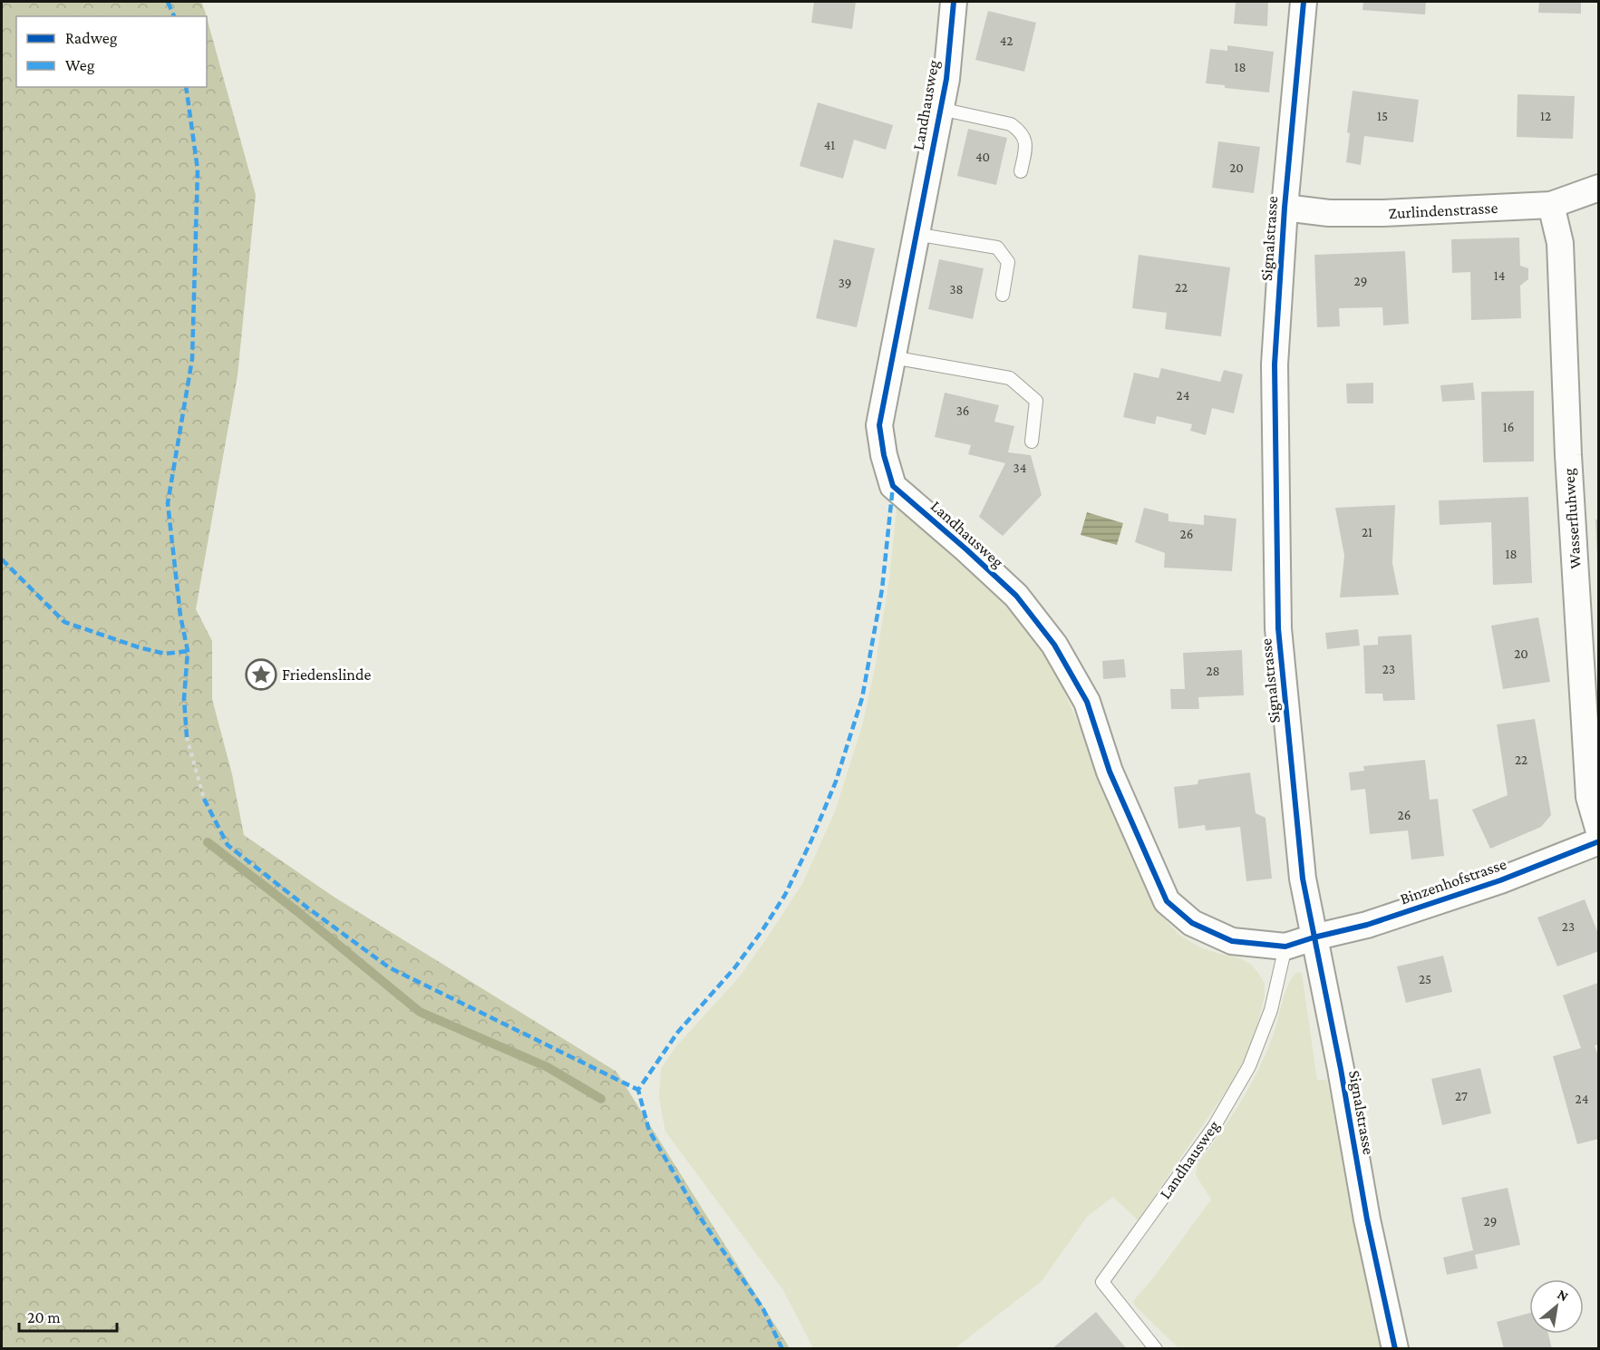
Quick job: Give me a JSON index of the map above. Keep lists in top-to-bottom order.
{
  "streets": {
    "street": [
      "Landhausweg",
      "Zurlindenstrasse",
      "Signalstrasse",
      "Wasserfluhweg",
      "Binzenhofstrasse"
    ]
  },
  "crossings": [
    ["Landhausweg", "Signalstrasse"],
    ["Landhausweg", "Binzenhofstrasse"],
    ["Zurlindenstrasse", "Signalstrasse"],
    ["Zurlindenstrasse", "Wasserfluhweg"],
    ["Signalstrasse", "Binzenhofstrasse"]
  ],
  "places": {
    "place": ["Friedenslinde"]
  },
  "house_numbers": [
    "42",
    "18",
    "15",
    "12",
    "41",
    "40",
    "20",
    "14",
    "29",
    "39",
    "22",
    "38",
    "24",
    "36",
    "16",
    "34",
    "21",
    "26",
    "18",
    "20",
    "23",
    "28",
    "22",
    "26",
    "23",
    "25",
    "27",
    "24",
    "29"
  ],
  "legend": ["Radweg", "Weg"],
  "scale_bar": "20 m",
  "north": "top right"
}
